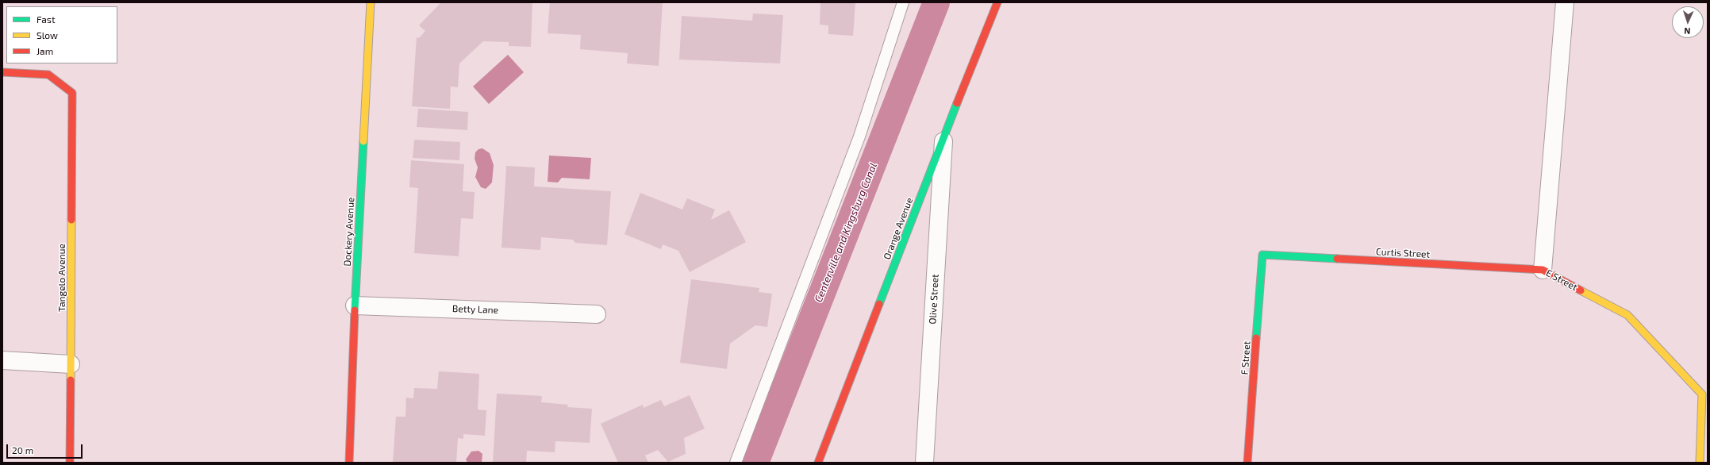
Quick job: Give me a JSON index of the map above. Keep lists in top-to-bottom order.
{
  "streets": {
    "street": [
      "Orange Avenue",
      "Dockery Avenue",
      "Curtis Street",
      "Tangelo Avenue",
      "E Street",
      "Olive Street",
      "Betty Lane",
      "F Street"
    ]
  },
  "crossings": [
    ["Orange Avenue", "Olive Street"],
    ["Dockery Avenue", "Betty Lane"],
    ["Curtis Street", "E Street"],
    ["Curtis Street", "F Street"]
  ],
  "water": ["Centerville and Kingsburg Canal"],
  "legend": ["Fast", "Slow", "Jam"],
  "scale_bar": "20 m",
  "north": "bottom"
}
